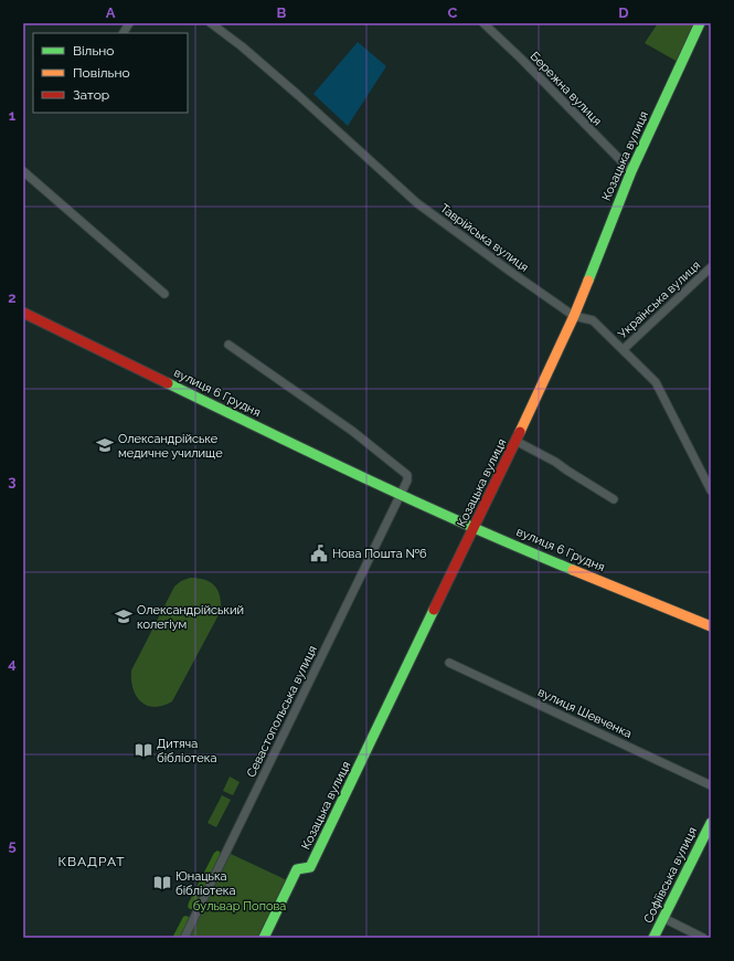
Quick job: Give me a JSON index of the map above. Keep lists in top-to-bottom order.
{
  "streets": {
    "street": [
      "Бережна вулиця",
      "Козацька вулиця",
      "Таврійська вулиця",
      "Українська вулиця",
      "вулиця 6 Грудня",
      "Севастопольська вулиця",
      "вулиця Шевченка",
      "Софіївська вулиця"
    ]
  },
  "crossings": [
    ["Бережна вулиця", "Козацька вулиця"],
    ["Козацька вулиця", "Таврійська вулиця"],
    ["Козацька вулиця", "вулиця 6 Грудня"],
    ["Таврійська вулиця", "Українська вулиця"],
    ["вулиця 6 Грудня", "Севастопольська вулиця"]
  ],
  "districts": ["КВАДРАТ"],
  "parks": ["бульвар Попова"],
  "places": {
    "school or university": ["Олександрійське медичне училище", "Олександрійський колегіум"],
    "public building": ["Нова Пошта №6"],
    "library": ["Дитяча бібліотека", "Юнацька бібліотека"]
  },
  "legend": ["Вільно", "Повільно", "Затор"],
  "grid": {
    "columns": [
      "A",
      "B",
      "C",
      "D"
    ],
    "rows": [
      "1",
      "2",
      "3",
      "4",
      "5"
    ]
  }
}
